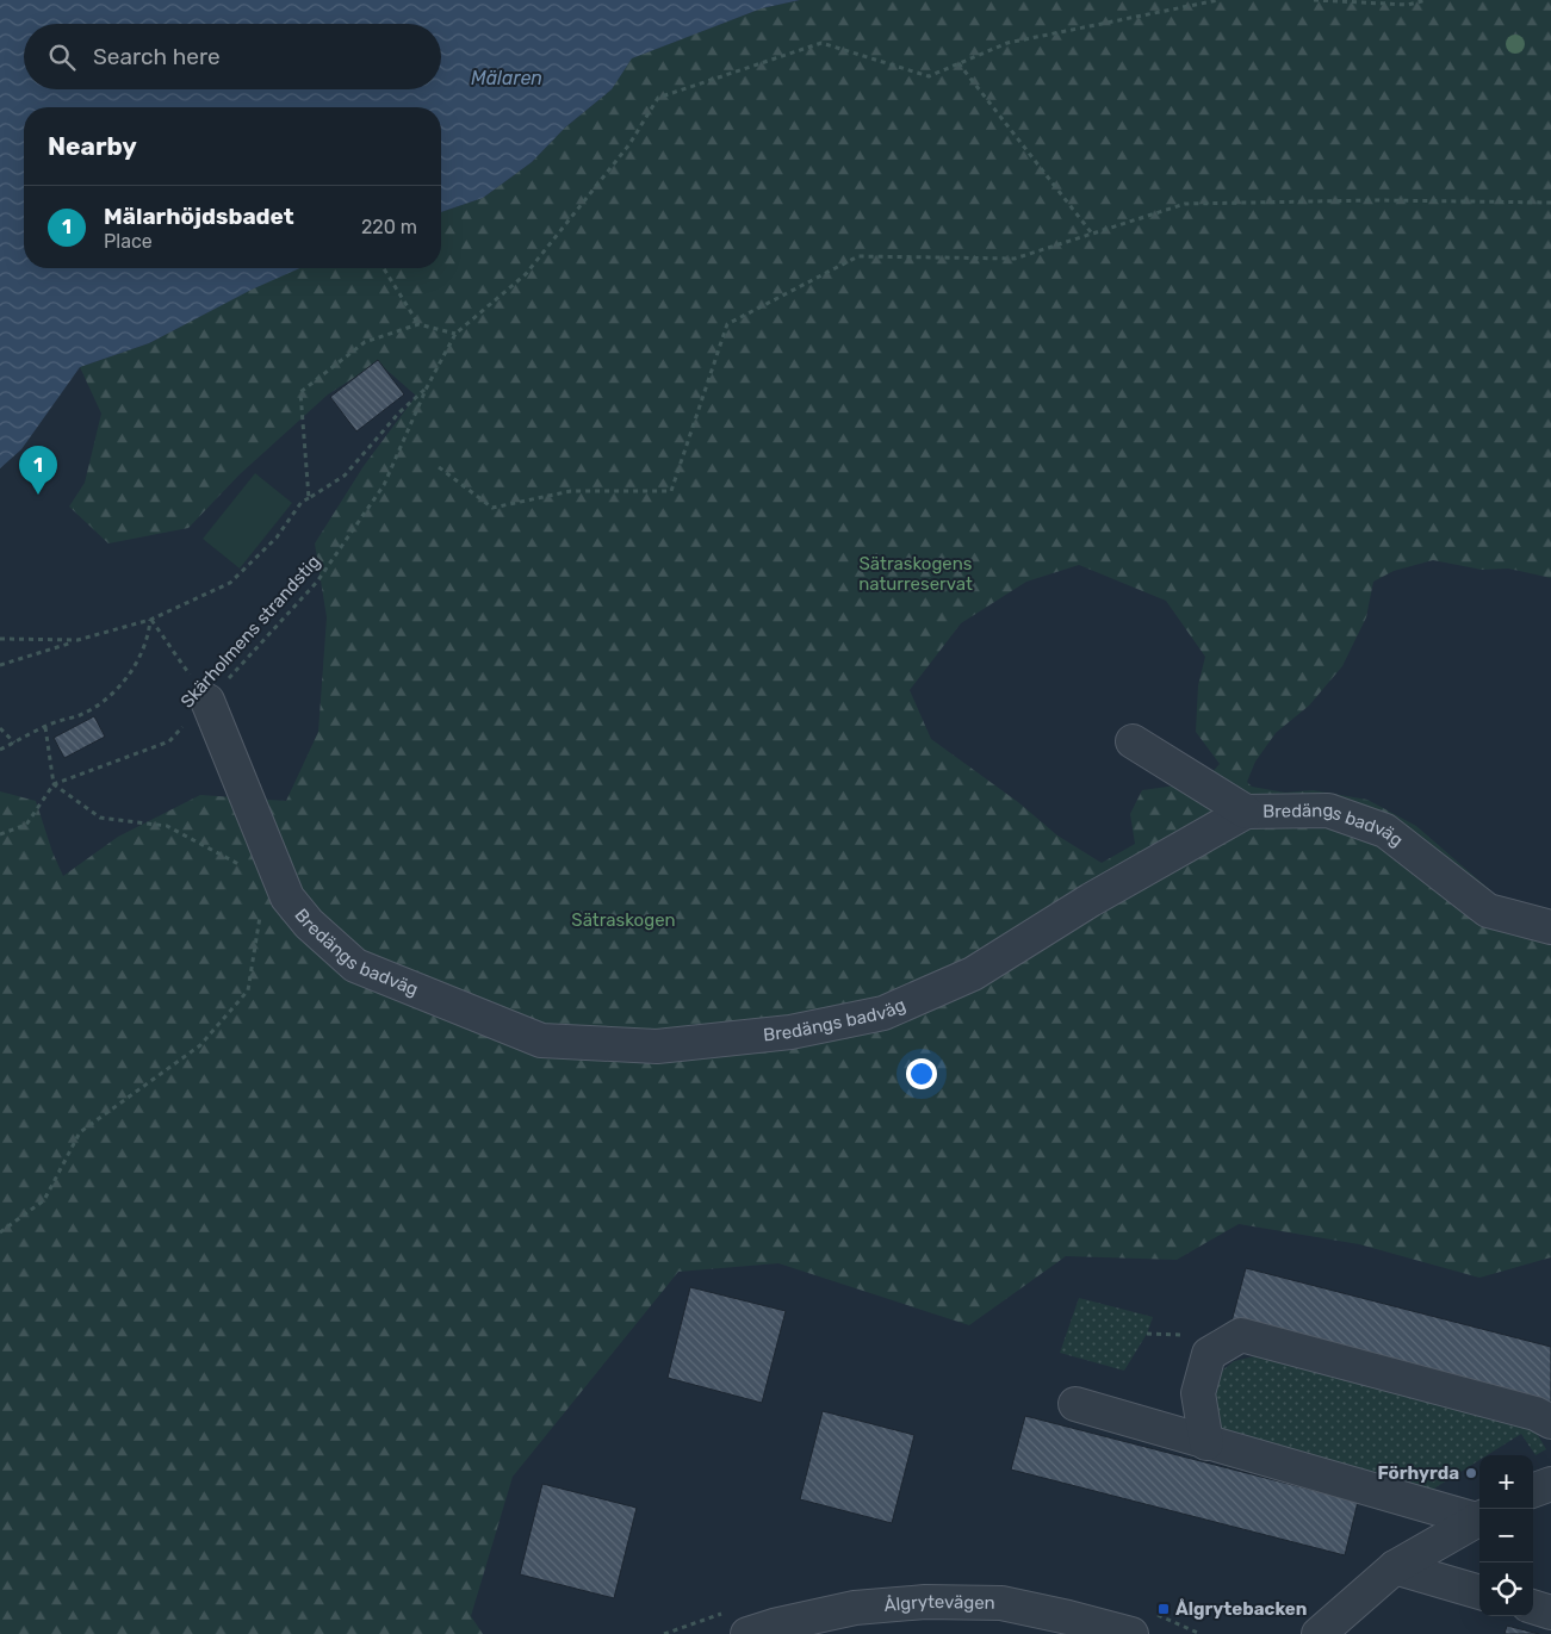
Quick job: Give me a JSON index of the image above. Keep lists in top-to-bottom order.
{
  "streets": {
    "street": ["Bredängs badväg", "Ålgrytevägen"],
    "path": ["Skärholmens strandstig"]
  },
  "crossings": [
    ["Skärholmens strandstig", "Bredängs badväg"]
  ],
  "water": ["Mälaren"],
  "parks": ["Sätraskogens naturreservat", "Sätraskogen"],
  "places": {
    "other": ["Förhyrda"],
    "transit": ["Ålgrytebacken"]
  },
  "page": {
    "search": "Search here",
    "heading": "Nearby",
    "list": [
      {
        "mark": "1",
        "name": "Mälarhöjdsbadet",
        "note": "Place",
        "value": "220 m"
      }
    ],
    "pins": "1",
    "map_buttons": ["+", "−"]
  }
}
